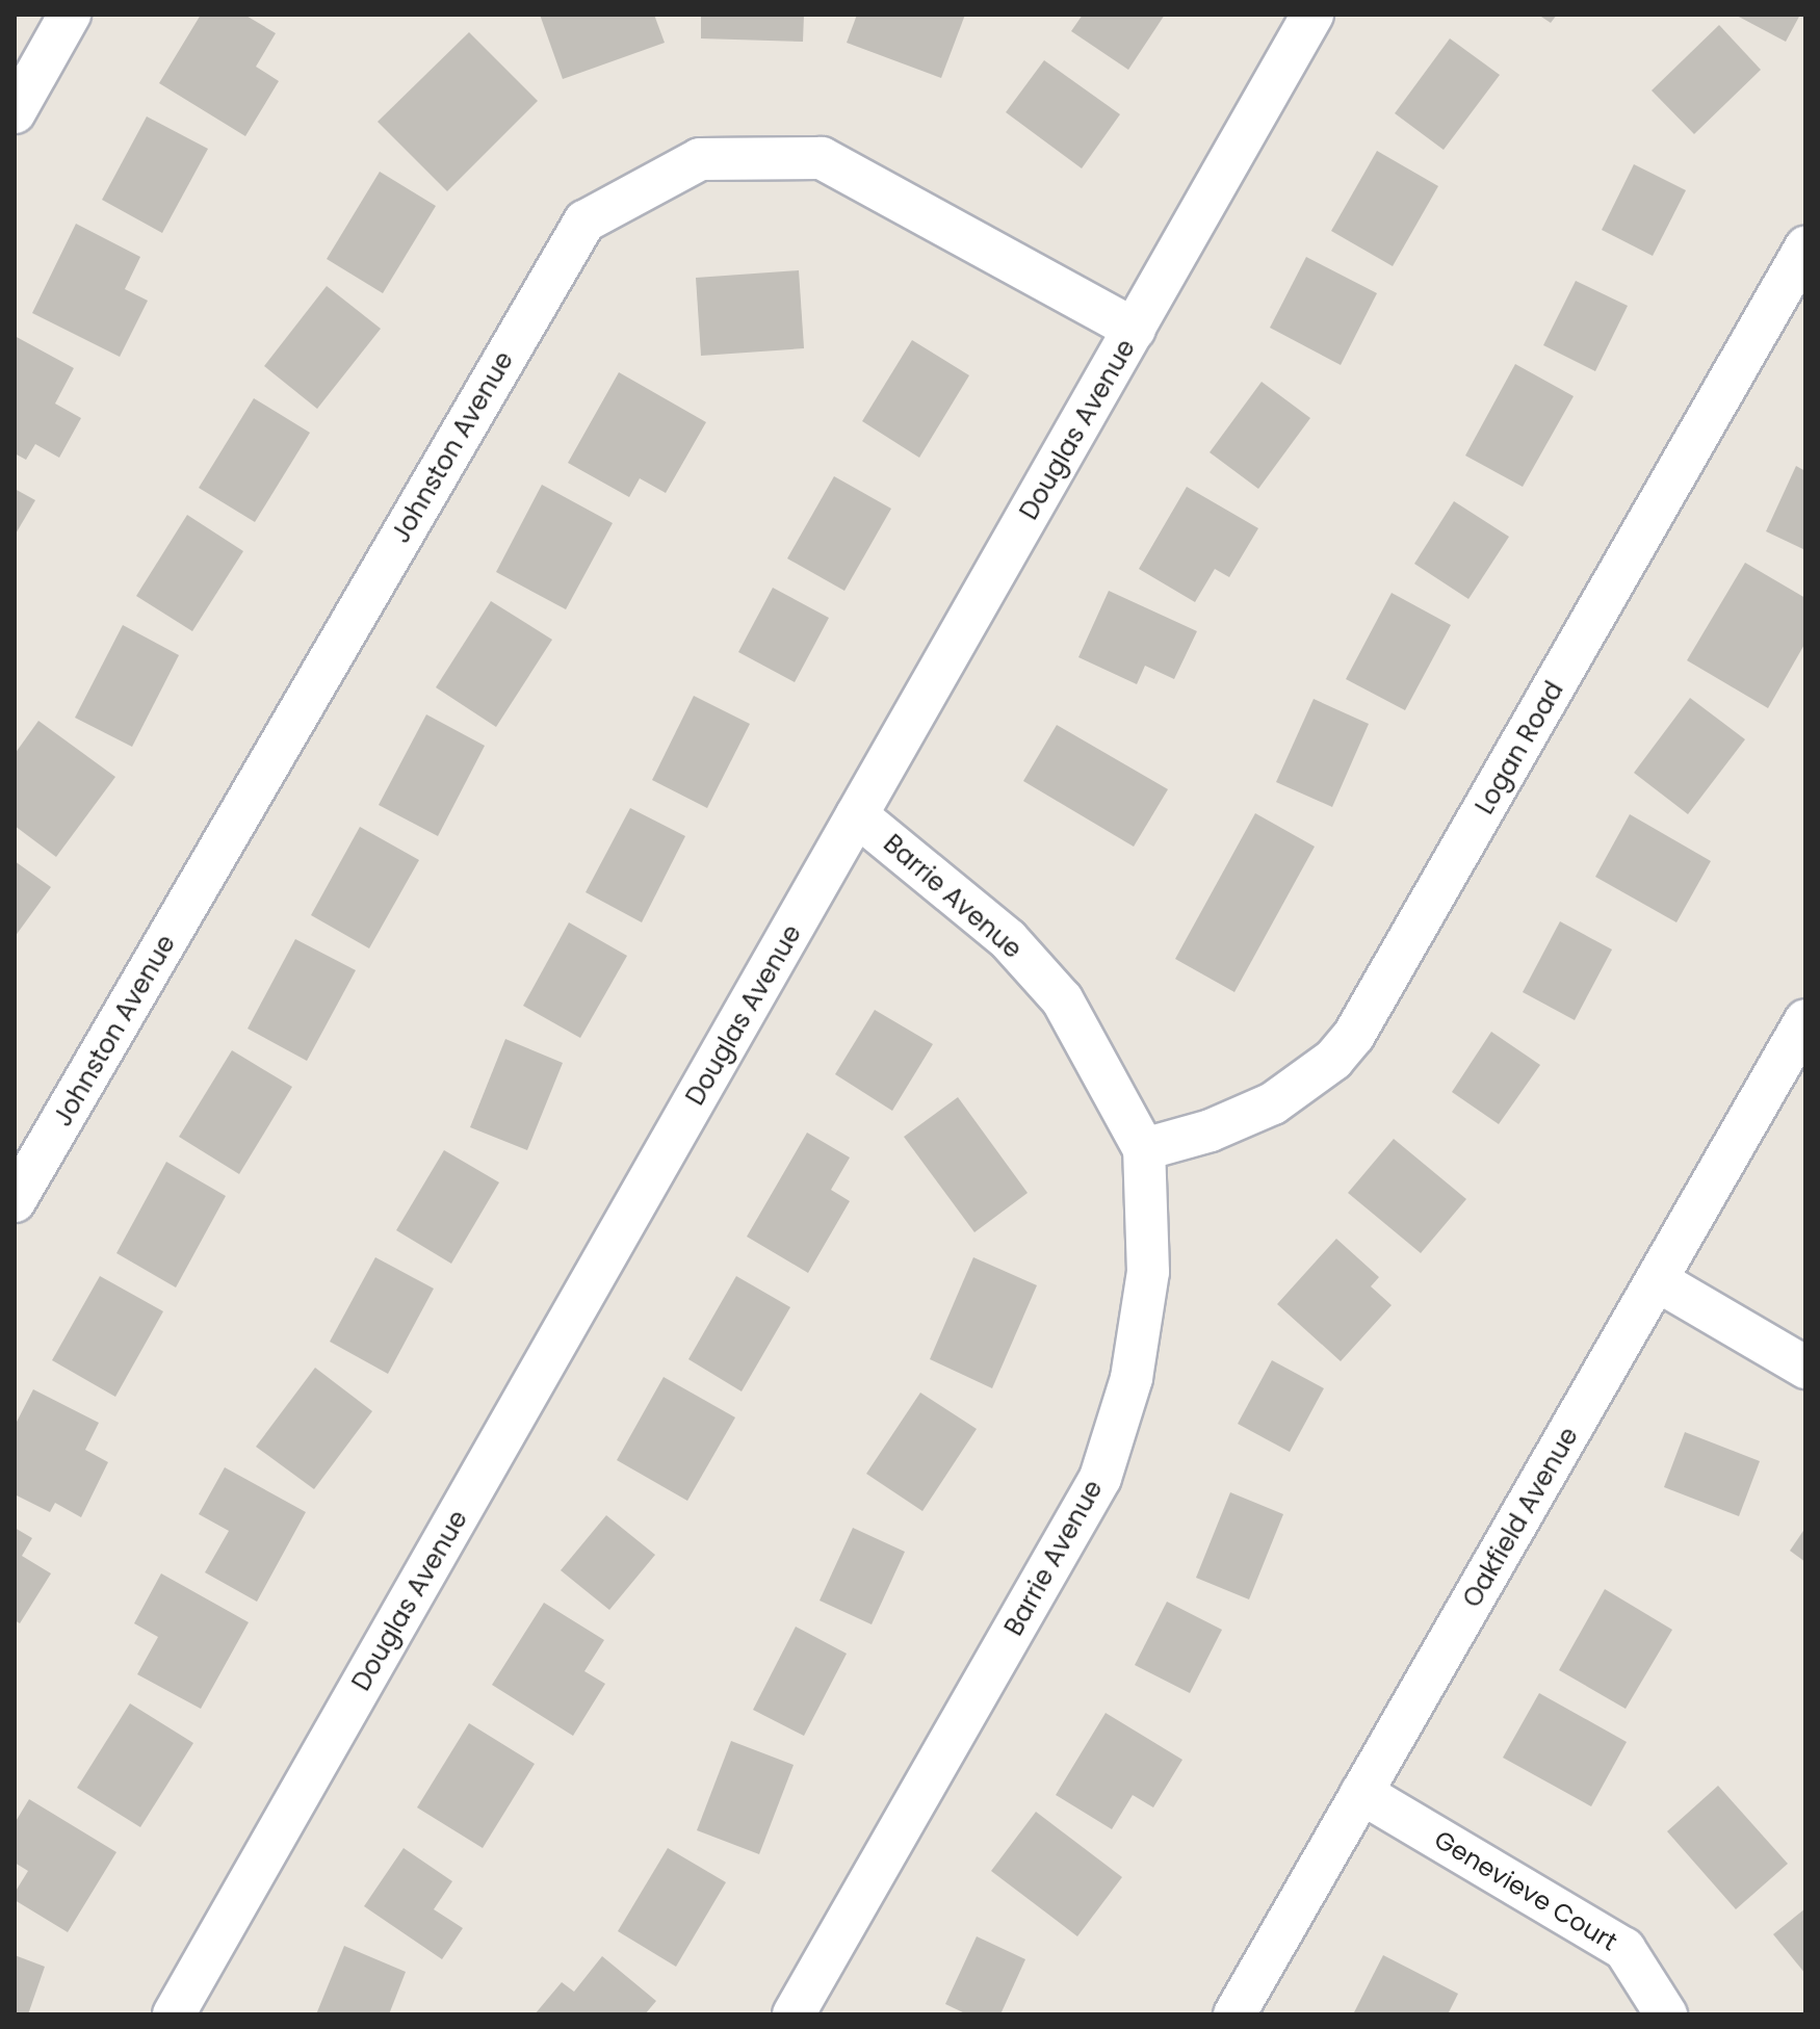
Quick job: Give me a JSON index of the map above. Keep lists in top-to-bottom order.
{
  "streets": {
    "street": [
      "Douglas Avenue",
      "Johnston Avenue",
      "Logan Road",
      "Barrie Avenue",
      "Oakfield Avenue",
      "Genevieve Court"
    ]
  },
  "crossings": [
    ["Douglas Avenue", "Johnston Avenue"],
    ["Douglas Avenue", "Barrie Avenue"],
    ["Logan Road", "Barrie Avenue"],
    ["Oakfield Avenue", "Genevieve Court"]
  ]
}
